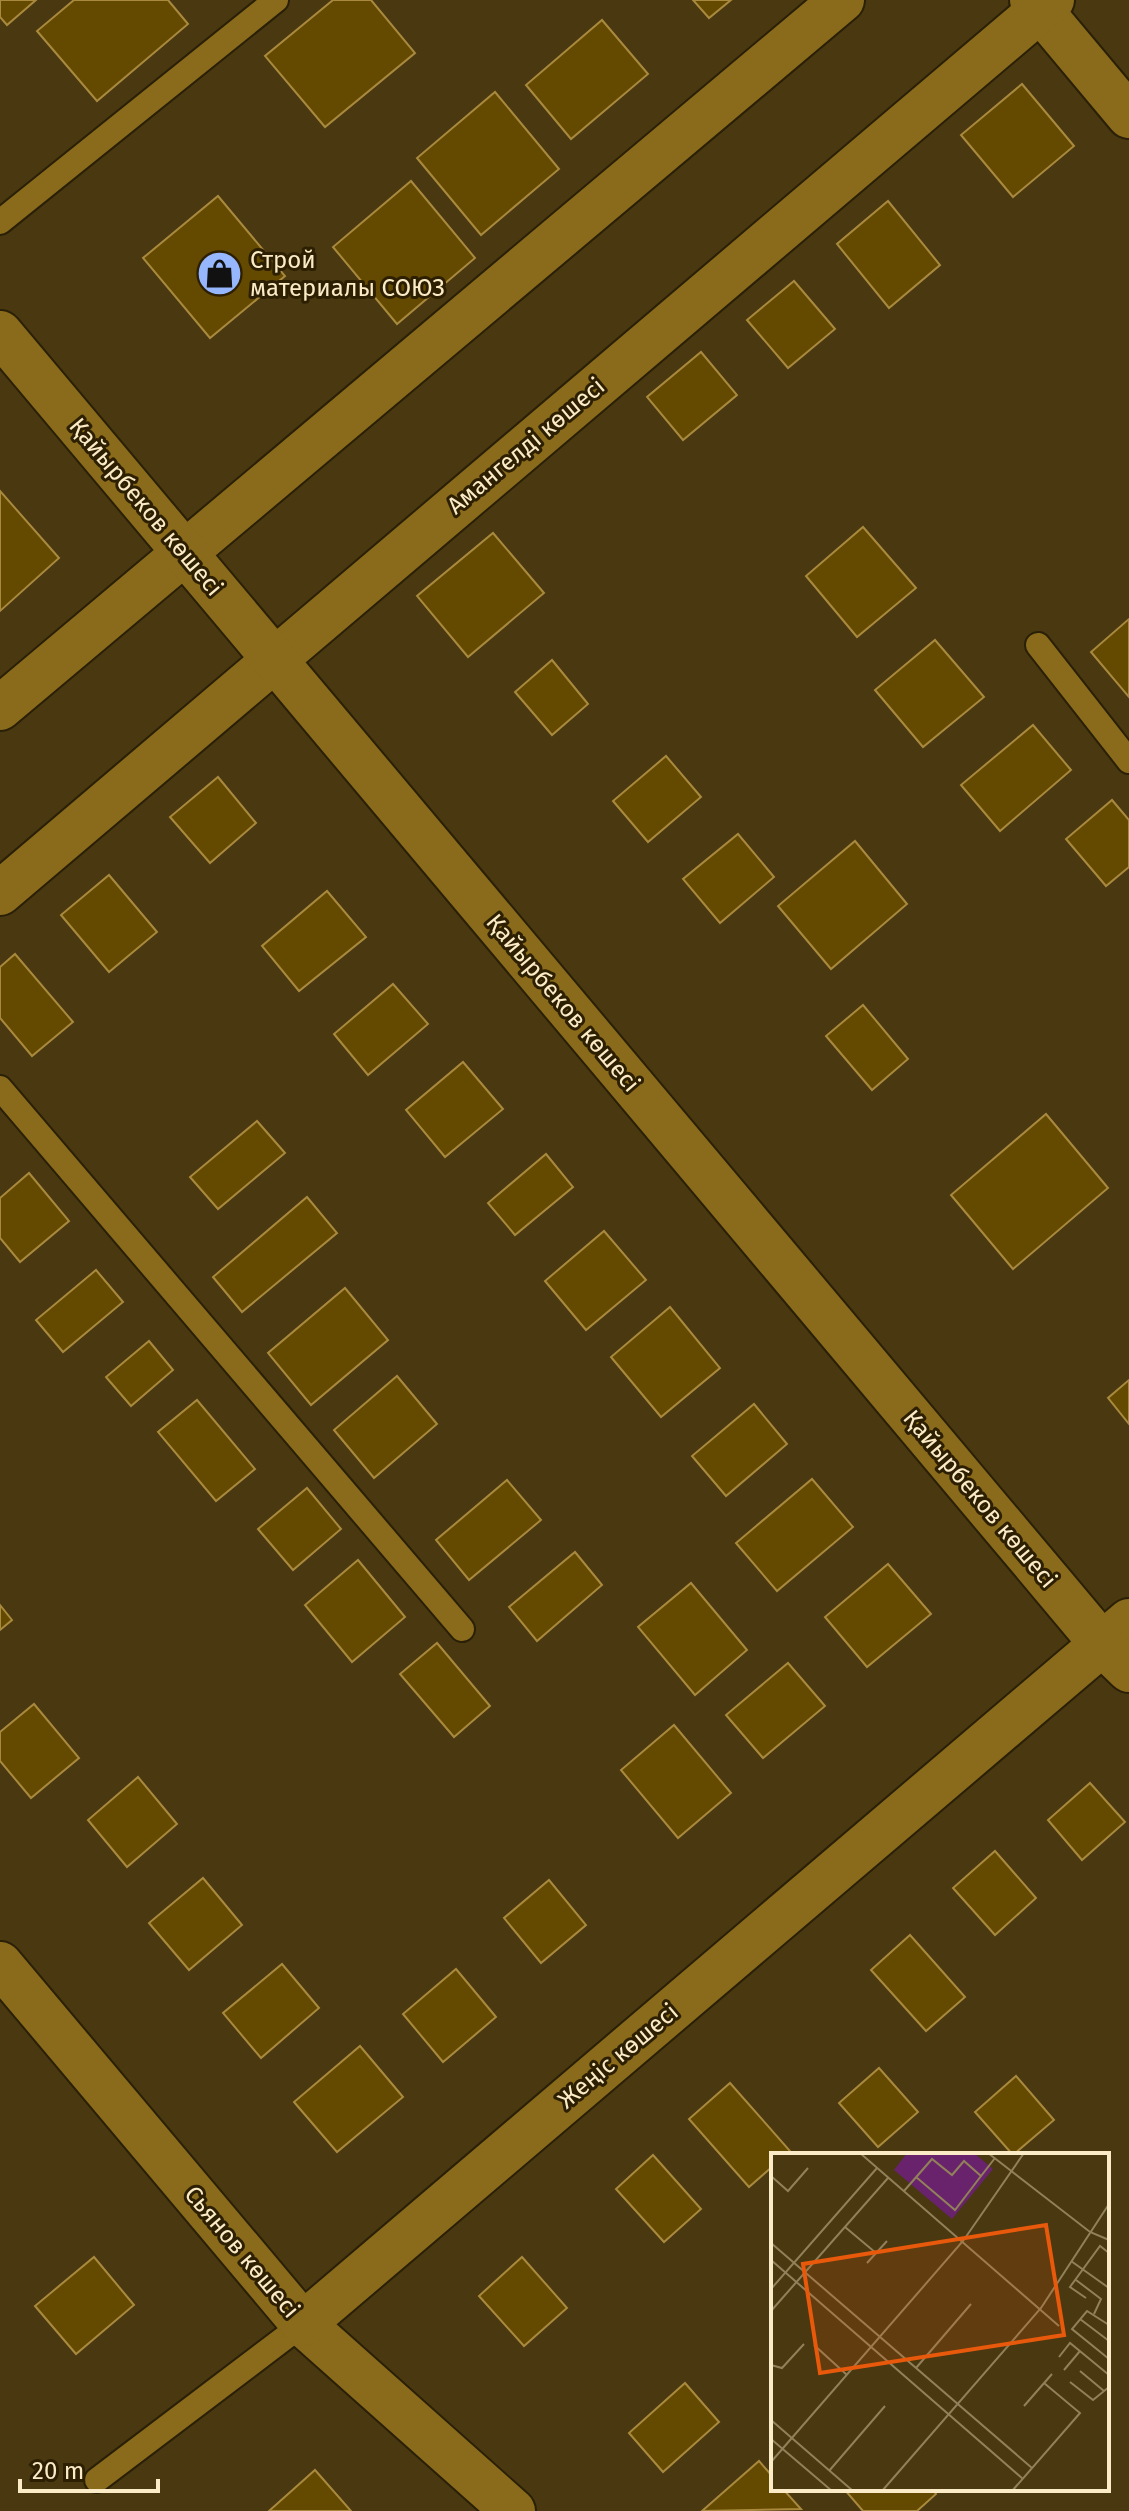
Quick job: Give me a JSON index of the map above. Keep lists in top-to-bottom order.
{
  "streets": {
    "street": [
      "Амангелді көшесі",
      "Қайырбеков көшесі",
      "Жеңіс көшесі",
      "Сьянов көшесі"
    ]
  },
  "crossings": [
    ["Амангелді көшесі", "Қайырбеков көшесі"],
    ["Қайырбеков көшесі", "Жеңіс көшесі"],
    ["Жеңіс көшесі", "Сьянов көшесі"]
  ],
  "places": {
    "shop": ["Строй материалы СОЮЗ"]
  },
  "scale_bar": "20 m"
}
